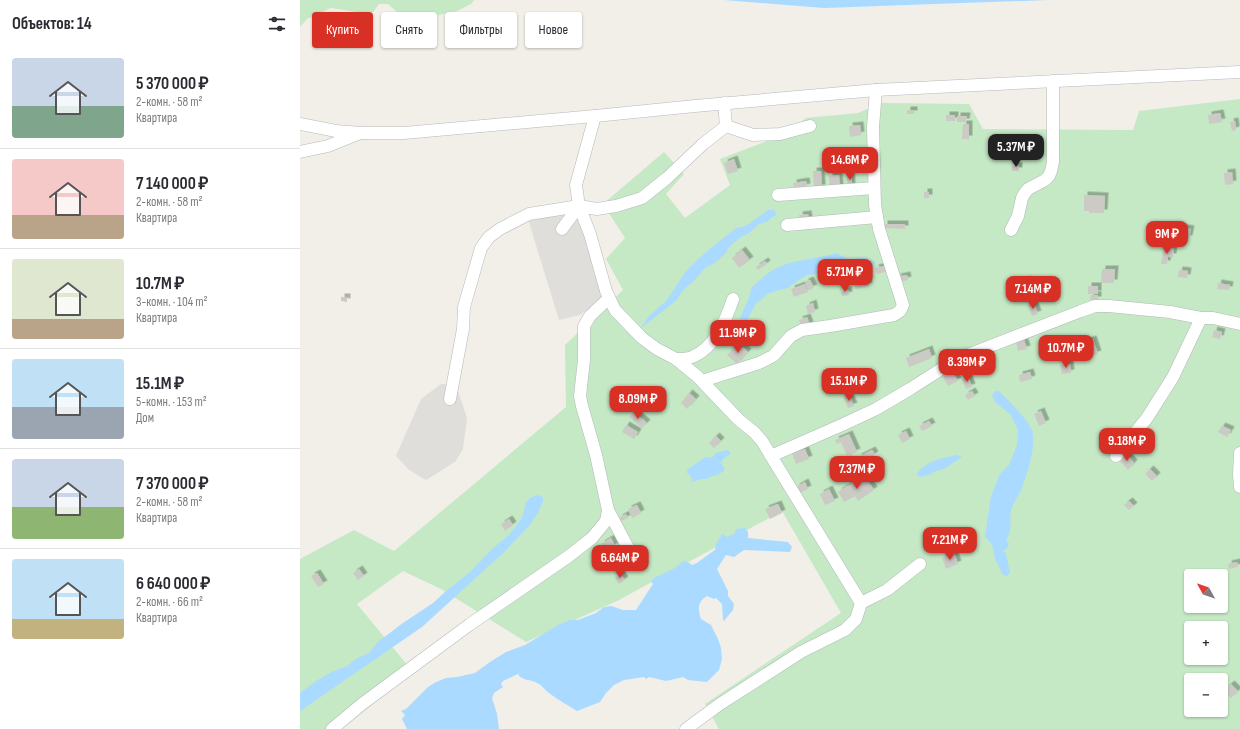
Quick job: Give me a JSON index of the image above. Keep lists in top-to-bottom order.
{
  "north": "top left",
  "page": {
    "heading": "Объектов: 14",
    "chip": [
      "Купить",
      "Снять",
      "Фильтры",
      "Новое"
    ],
    "list": [
      {
        "name": "5 370 000 ₽",
        "note": "2-комн. · 58 m² · Квартира"
      },
      {
        "name": "7 140 000 ₽",
        "note": "2-комн. · 58 m² · Квартира"
      },
      {
        "name": "10.7M ₽",
        "note": "3-комн. · 104 m² · Квартира"
      },
      {
        "name": "15.1M ₽",
        "note": "5-комн. · 153 m² · Дом"
      },
      {
        "name": "7 370 000 ₽",
        "note": "2-комн. · 58 m² · Квартира"
      },
      {
        "name": "6 640 000 ₽",
        "note": "2-комн. · 66 m² · Квартира"
      }
    ],
    "price": [
      "5.37M ₽",
      "14.6M ₽",
      "9M ₽",
      "5.71M ₽",
      "7.14M ₽",
      "11.9M ₽",
      "10.7M ₽",
      "8.39M ₽",
      "15.1M ₽",
      "8.09M ₽",
      "9.18M ₽",
      "7.37M ₽",
      "7.21M ₽",
      "6.64M ₽"
    ],
    "map_buttons": ["+", "−"]
  }
}
